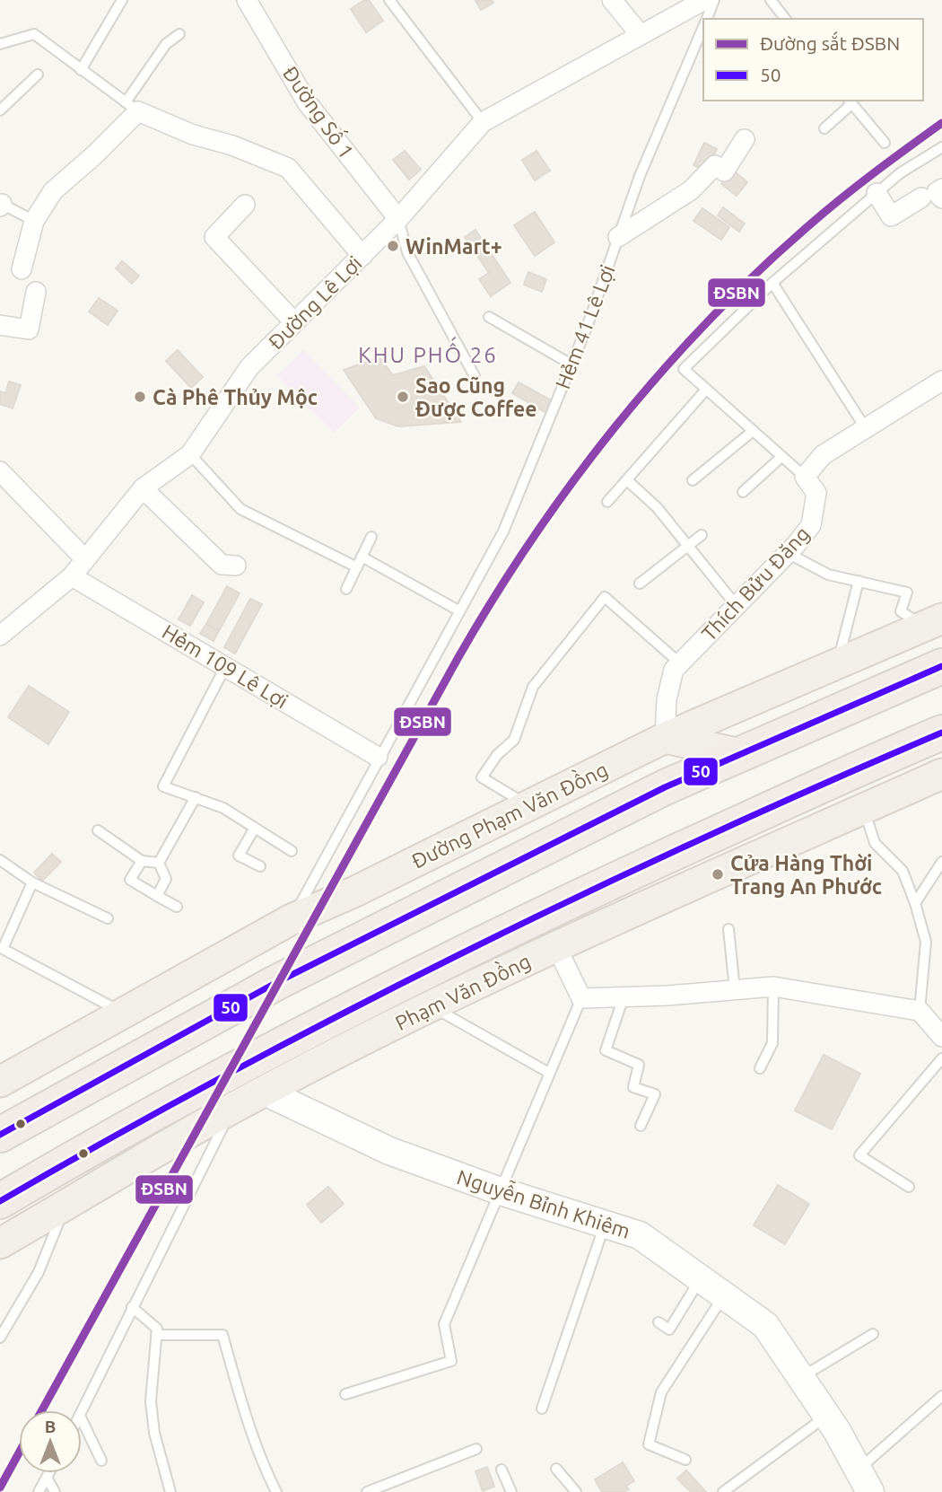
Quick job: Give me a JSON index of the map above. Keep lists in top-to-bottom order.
{
  "streets": {
    "highway": ["Phạm Văn Đồng"],
    "main road": ["Đường Phạm Văn Đồng"],
    "street": [
      "Đường Số 1",
      "Đường Lê Lợi",
      "Thích Bửu Đăng",
      "Hẻm 109 Lê Lợi",
      "Nguyễn Bỉnh Khiêm"
    ],
    "lane": ["Hẻm 41 Lê Lợi"]
  },
  "crossings": [
    ["Đường Số 1", "Đường Lê Lợi"],
    ["Đường Lê Lợi", "Hẻm 109 Lê Lợi"],
    ["Hẻm 41 Lê Lợi", "Hẻm 109 Lê Lợi"],
    ["Hẻm 41 Lê Lợi", "Đường Phạm Văn Đồng"],
    ["Thích Bửu Đăng", "Đường Phạm Văn Đồng"],
    ["Phạm Văn Đồng", "Nguyễn Bỉnh Khiêm"]
  ],
  "districts": ["KHU PHỐ 26"],
  "places": [
    "WinMart+",
    "Cà Phê Thủy Mộc",
    "Sao Cũng Được Coffee",
    "Cửa Hàng Thời Trang An Phước"
  ],
  "lines": ["rail line ĐSBN", "transit line 50"],
  "legend": ["Đường sắt ĐSBN", "50"],
  "north": "top"
}
